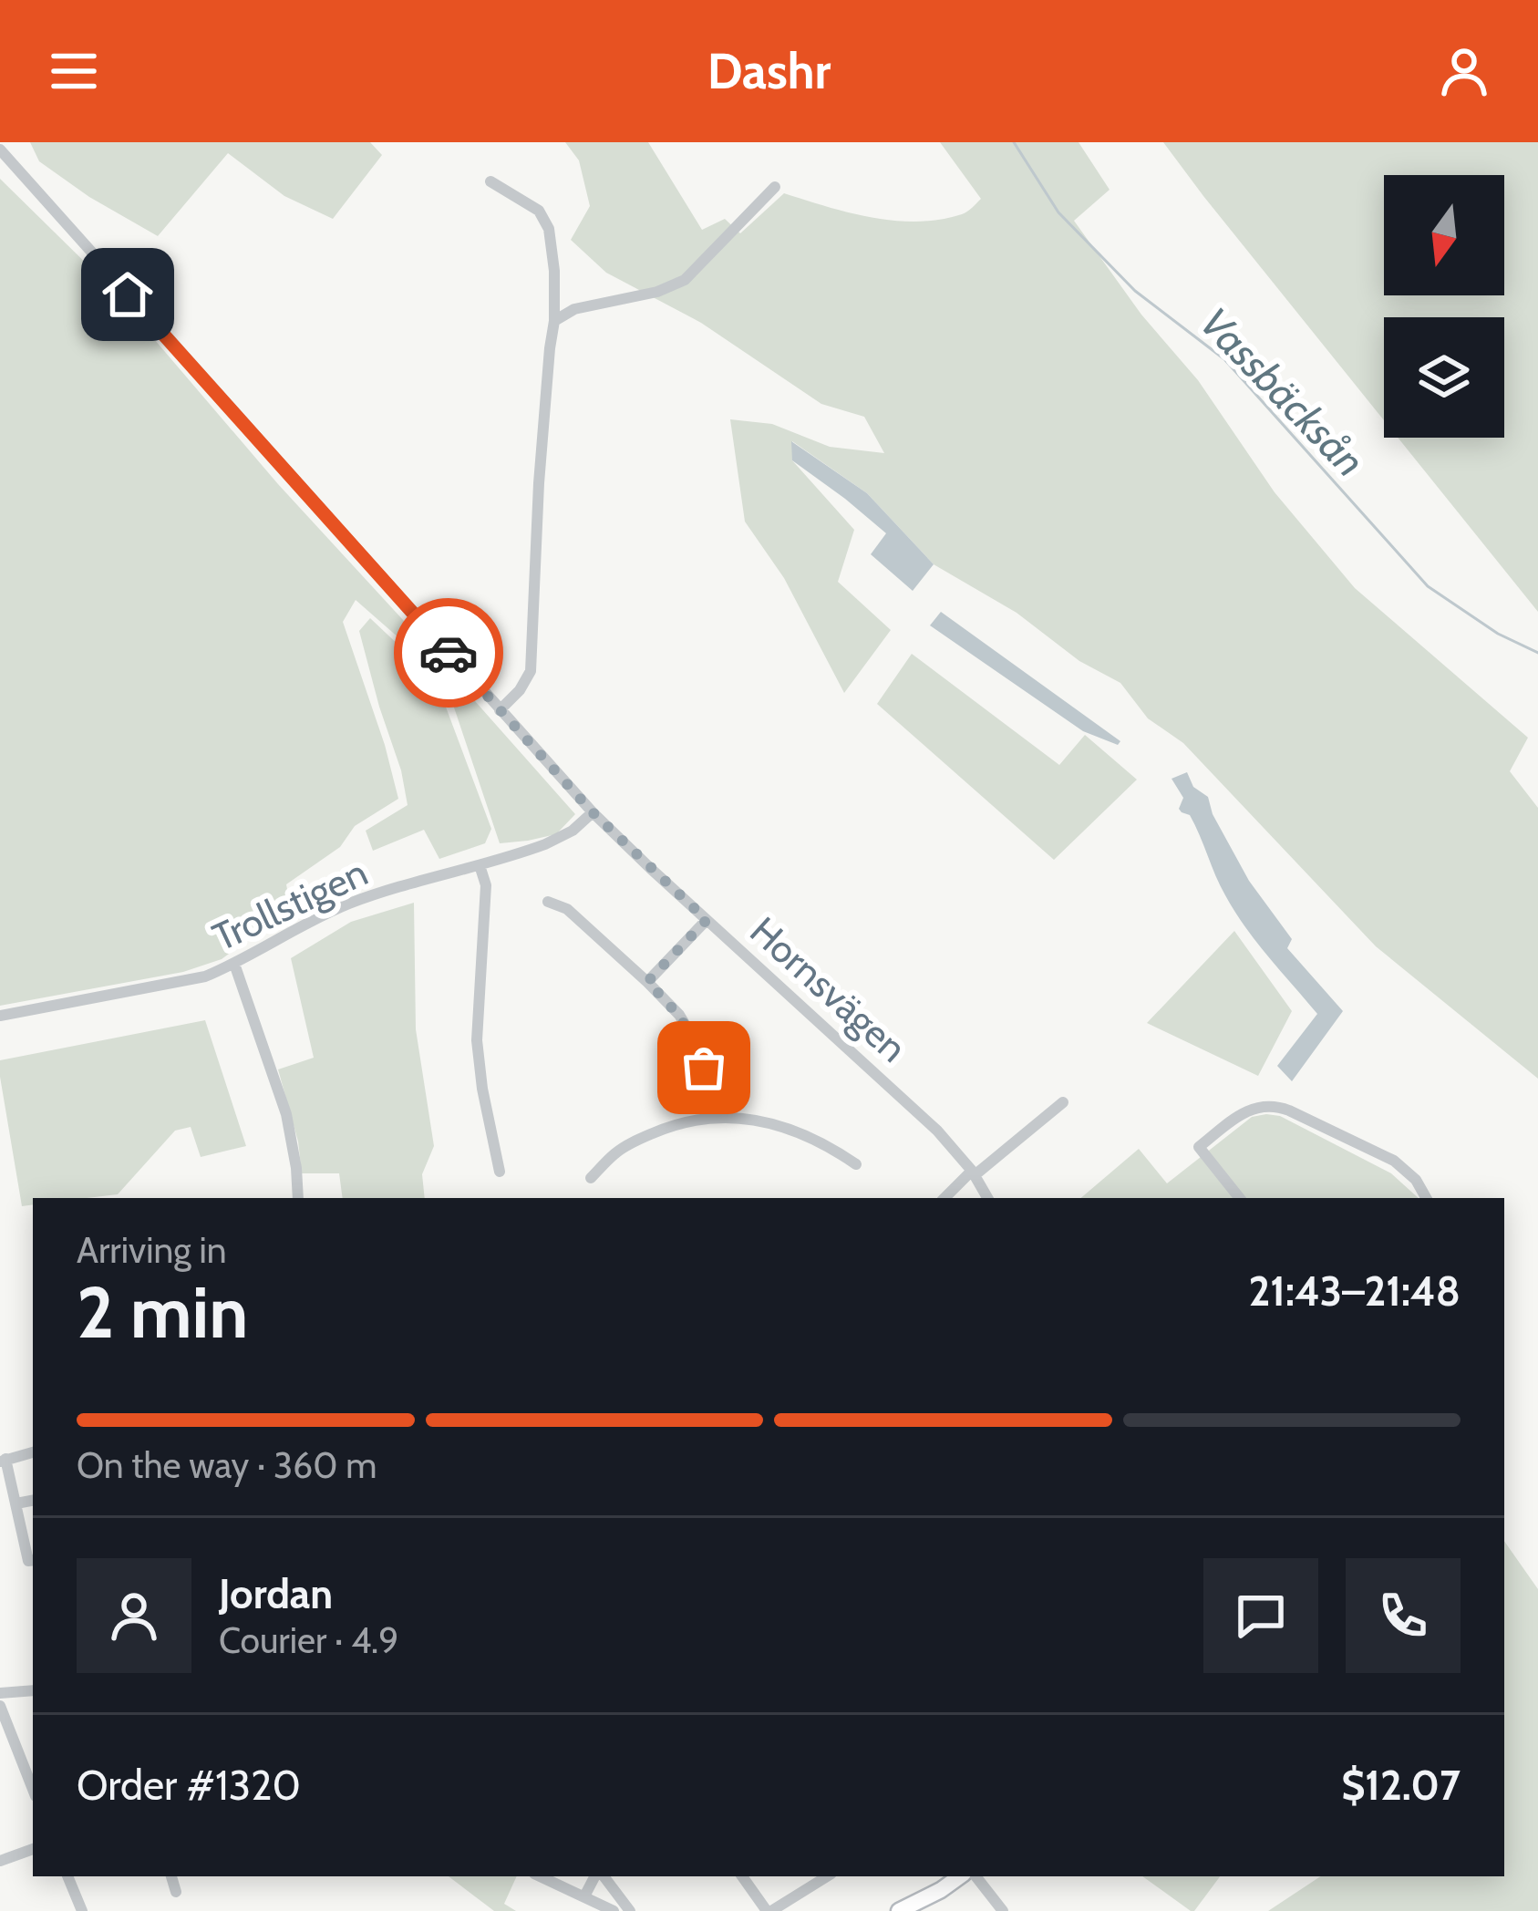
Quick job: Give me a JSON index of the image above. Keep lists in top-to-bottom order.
{
  "streets": {
    "street": ["Trollstigen", "Hornsvägen"]
  },
  "crossings": [
    ["Trollstigen", "Hornsvägen"]
  ],
  "water": ["Vassbäcksån"],
  "north": "bottom",
  "page": {
    "header": "Dashr",
    "heading": ["2 min", "Arriving in", "21:43–21:48"],
    "panel": [
      "Jordan",
      "Courier · 4.9",
      "Order #1320",
      "$12.07"
    ],
    "bar": "On the way · 360 m"
  }
}
